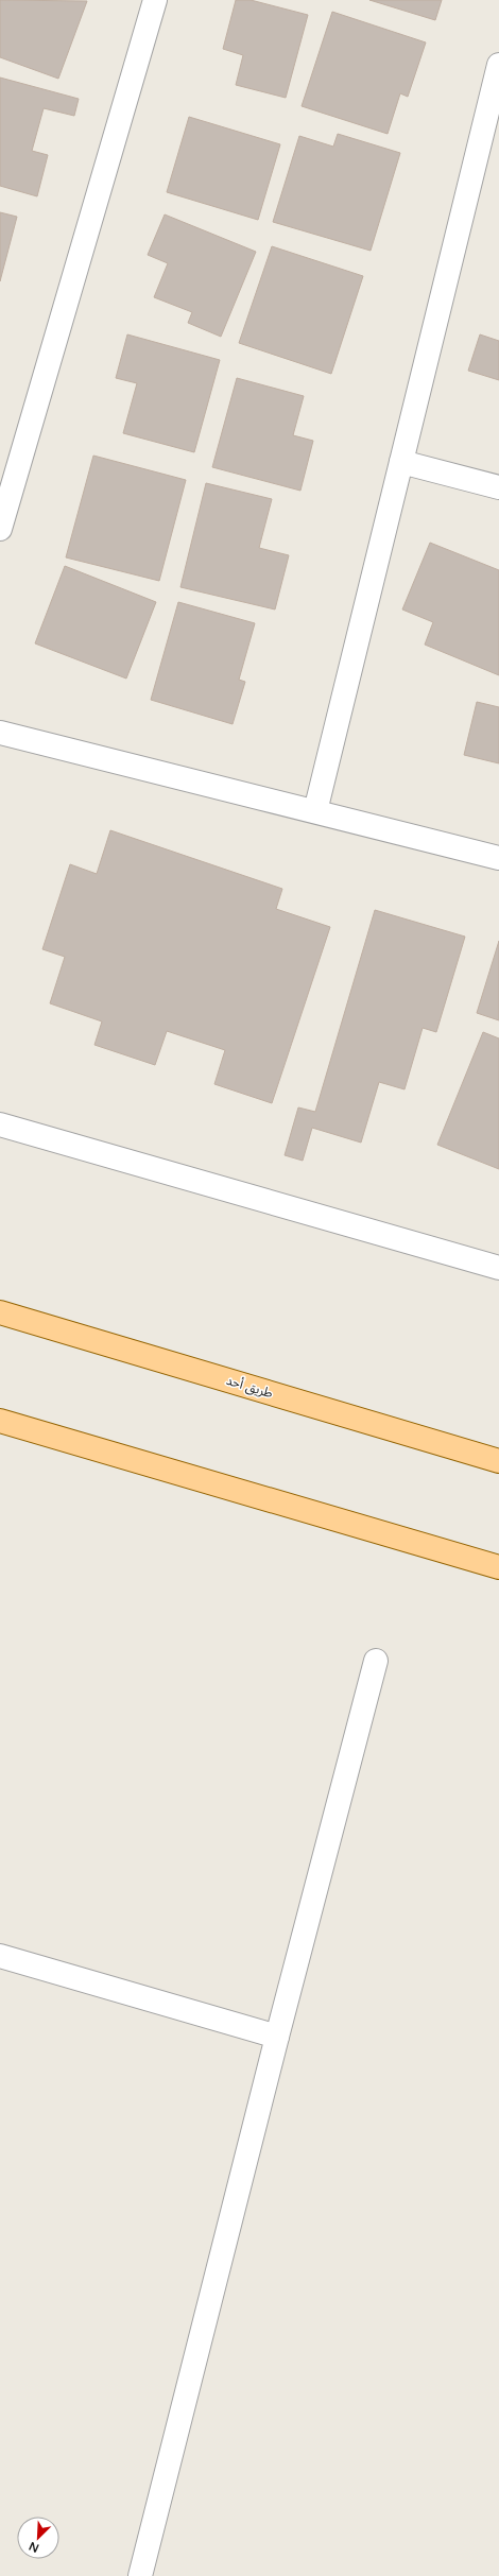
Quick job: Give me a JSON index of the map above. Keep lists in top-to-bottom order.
{
  "streets": {
    "main road": ["طريق أحد"]
  },
  "north": "bottom left"
}
